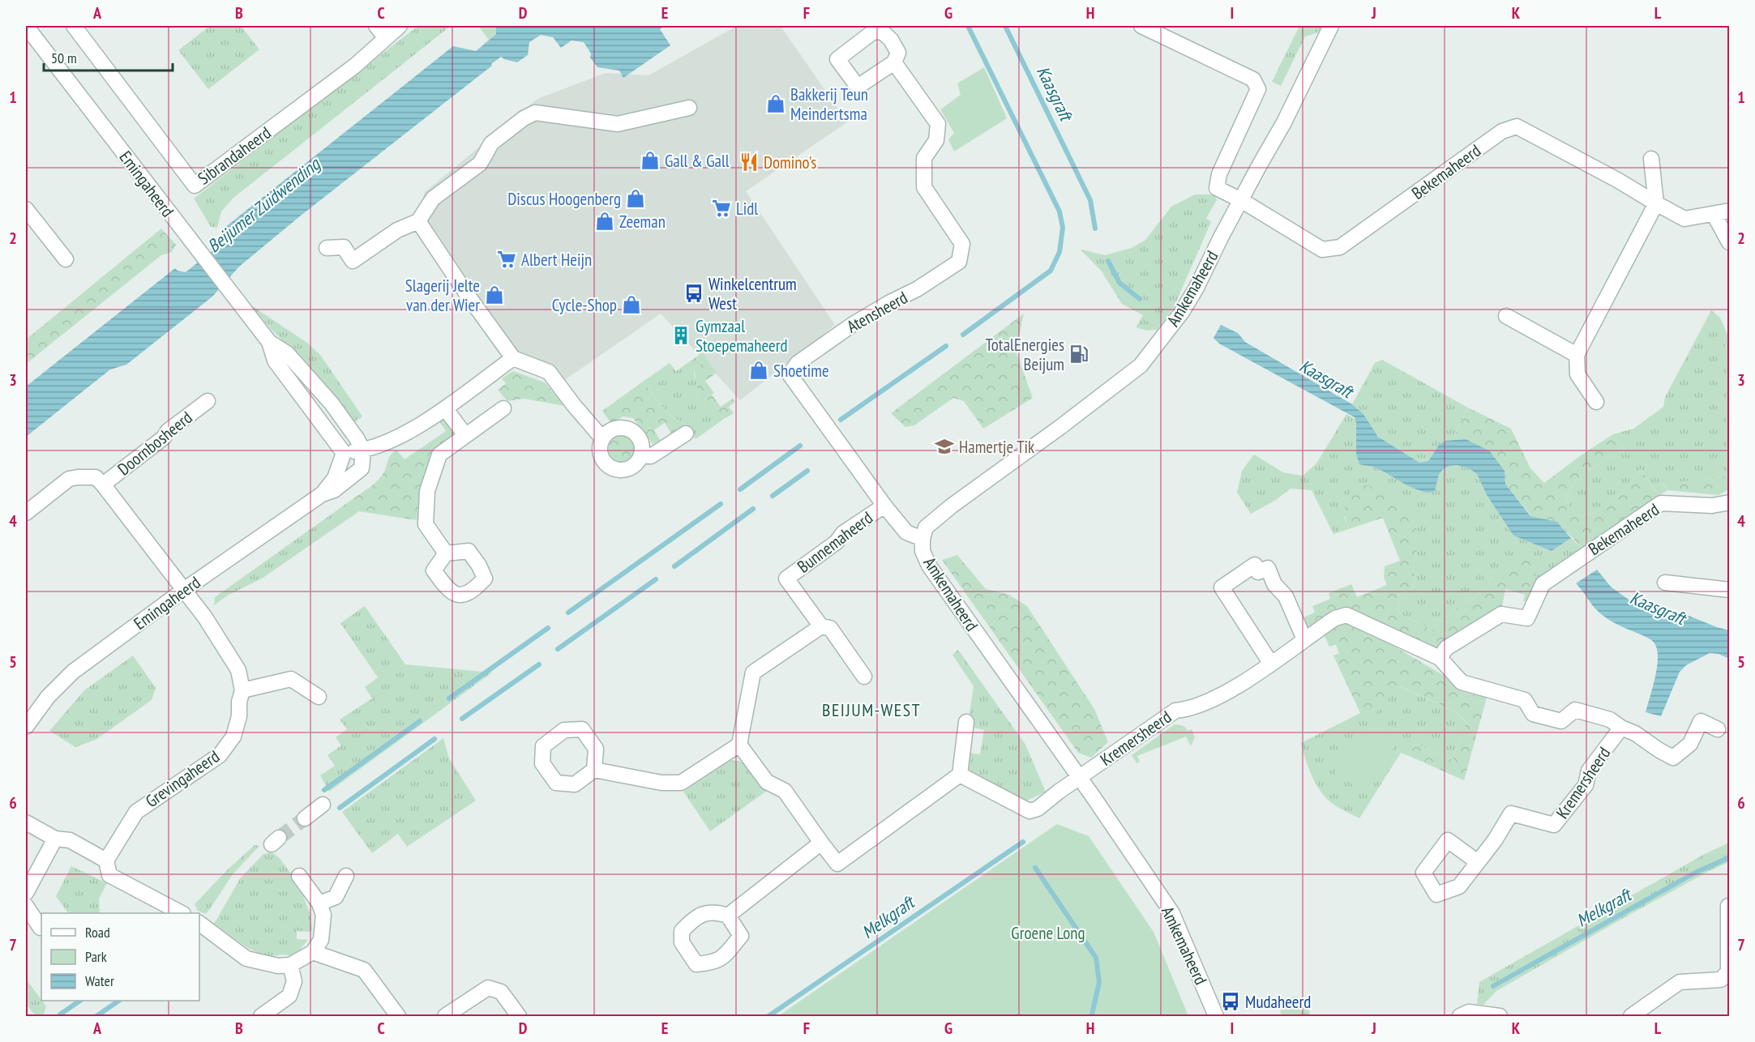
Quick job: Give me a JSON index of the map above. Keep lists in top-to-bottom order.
{
  "streets": {
    "street": [
      "Sibrandaheerd",
      "Bekemaheerd",
      "Emingaheerd",
      "Amkemaheerd",
      "Atensheerd",
      "Doornbosheerd",
      "Bunnemaheerd",
      "Kremersheerd",
      "Grevingaheerd"
    ]
  },
  "crossings": [
    ["Bekemaheerd", "Amkemaheerd"],
    ["Bekemaheerd", "Kremersheerd"],
    ["Emingaheerd", "Doornbosheerd"],
    ["Emingaheerd", "Grevingaheerd"],
    ["Amkemaheerd", "Atensheerd"],
    ["Amkemaheerd", "Kremersheerd"],
    ["Atensheerd", "Bunnemaheerd"],
    ["Doornbosheerd", "Grevingaheerd"]
  ],
  "districts": ["BEIJUM-WEST"],
  "water": ["Kaasgraft", "Beijumer Zuidwending", "Melkgraft"],
  "parks": ["Groene Long"],
  "places": {
    "shop": [
      "Bakkerij Teun Meindertsma",
      "Gall & Gall",
      "Discus Hoogenberg",
      "Zeeman",
      "Slagerij Jelte van der Wier",
      "Cycle-Shop",
      "Shoetime"
    ],
    "restaurant": ["Domino's"],
    "supermarket": ["Lidl", "Albert Heijn"],
    "bus stop": ["Winkelcentrum West", "Mudaheerd"],
    "building": ["Gymzaal Stoepemaheerd"],
    "fuel station": ["TotalEnergies Beijum"],
    "school or university": ["Hamertje Tik"]
  },
  "legend": ["Road", "Park", "Water"],
  "scale_bar": "50 m",
  "grid": {
    "columns": [
      "A",
      "B",
      "C",
      "D",
      "E",
      "F",
      "G",
      "H",
      "I",
      "J",
      "K",
      "L"
    ],
    "rows": [
      "1",
      "2",
      "3",
      "4",
      "5",
      "6",
      "7"
    ]
  }
}
